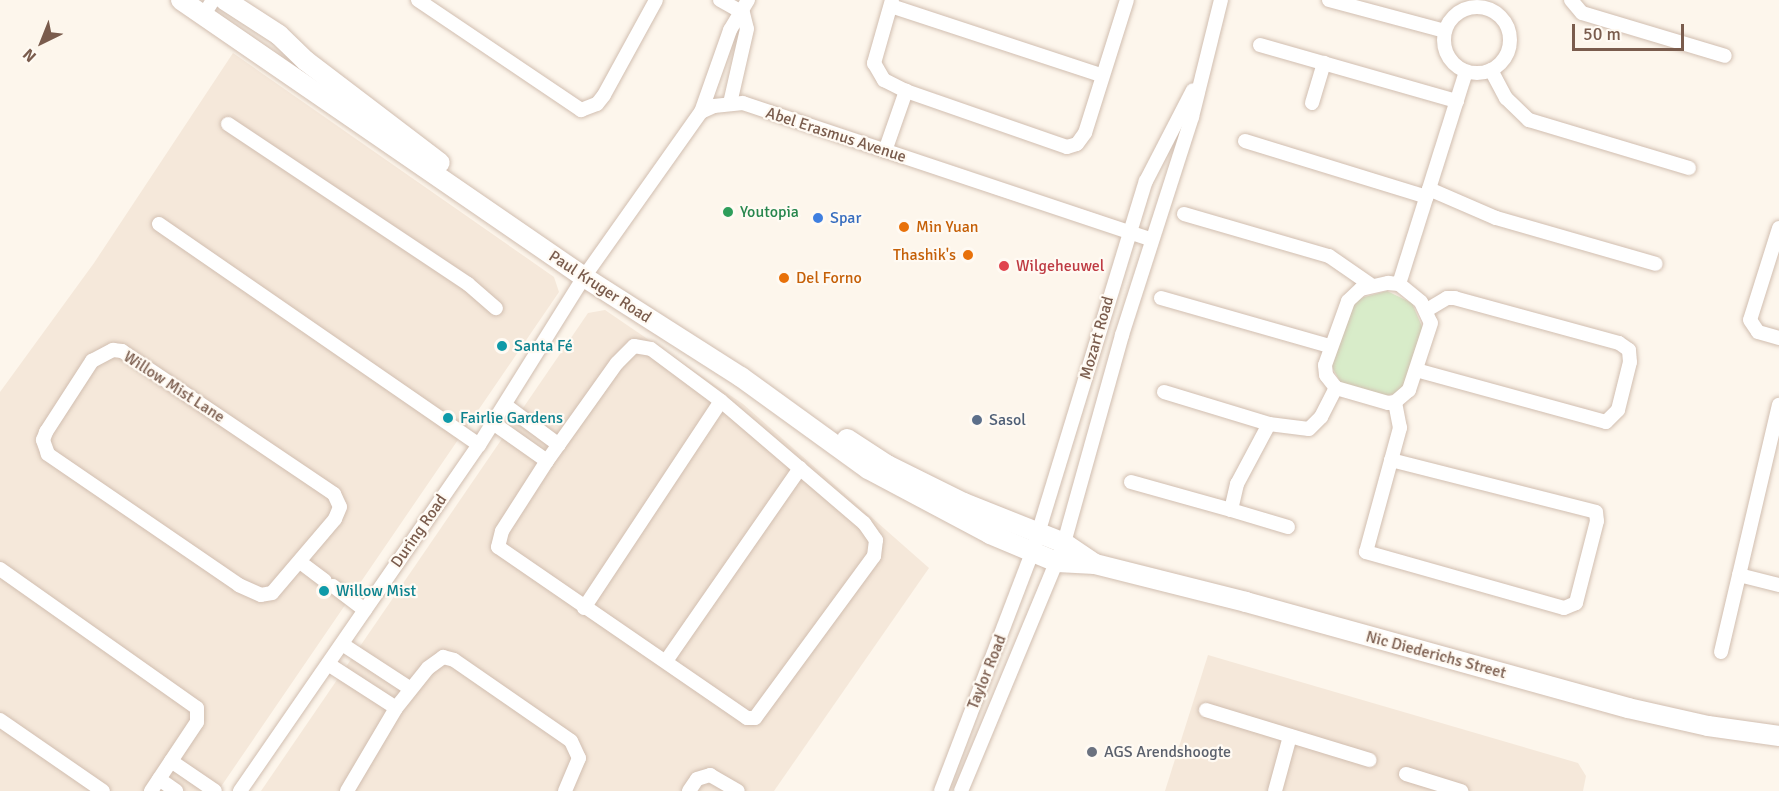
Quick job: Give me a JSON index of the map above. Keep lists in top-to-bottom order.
{
  "streets": {
    "street": [
      "Abel Erasmus Avenue",
      "Paul Kruger Road",
      "Mozart Road",
      "Willow Mist Lane",
      "During Road",
      "Nic Diederichs Street",
      "Taylor Road"
    ]
  },
  "crossings": [
    ["Abel Erasmus Avenue", "Mozart Road"],
    ["Paul Kruger Road", "Mozart Road"],
    ["Paul Kruger Road", "During Road"],
    ["Paul Kruger Road", "Nic Diederichs Street"],
    ["Paul Kruger Road", "Taylor Road"],
    ["Mozart Road", "Nic Diederichs Street"],
    ["Mozart Road", "Taylor Road"],
    ["Nic Diederichs Street", "Taylor Road"]
  ],
  "places": [
    "Youtopia",
    "Spar",
    "Min Yuan",
    "Thashik's",
    "Wilgeheuwel",
    "Del Forno",
    "Santa Fé",
    "Fairlie Gardens",
    "Sasol",
    "Willow Mist",
    "AGS Arendshoogte"
  ],
  "scale_bar": "50 m",
  "north": "bottom left"
}
